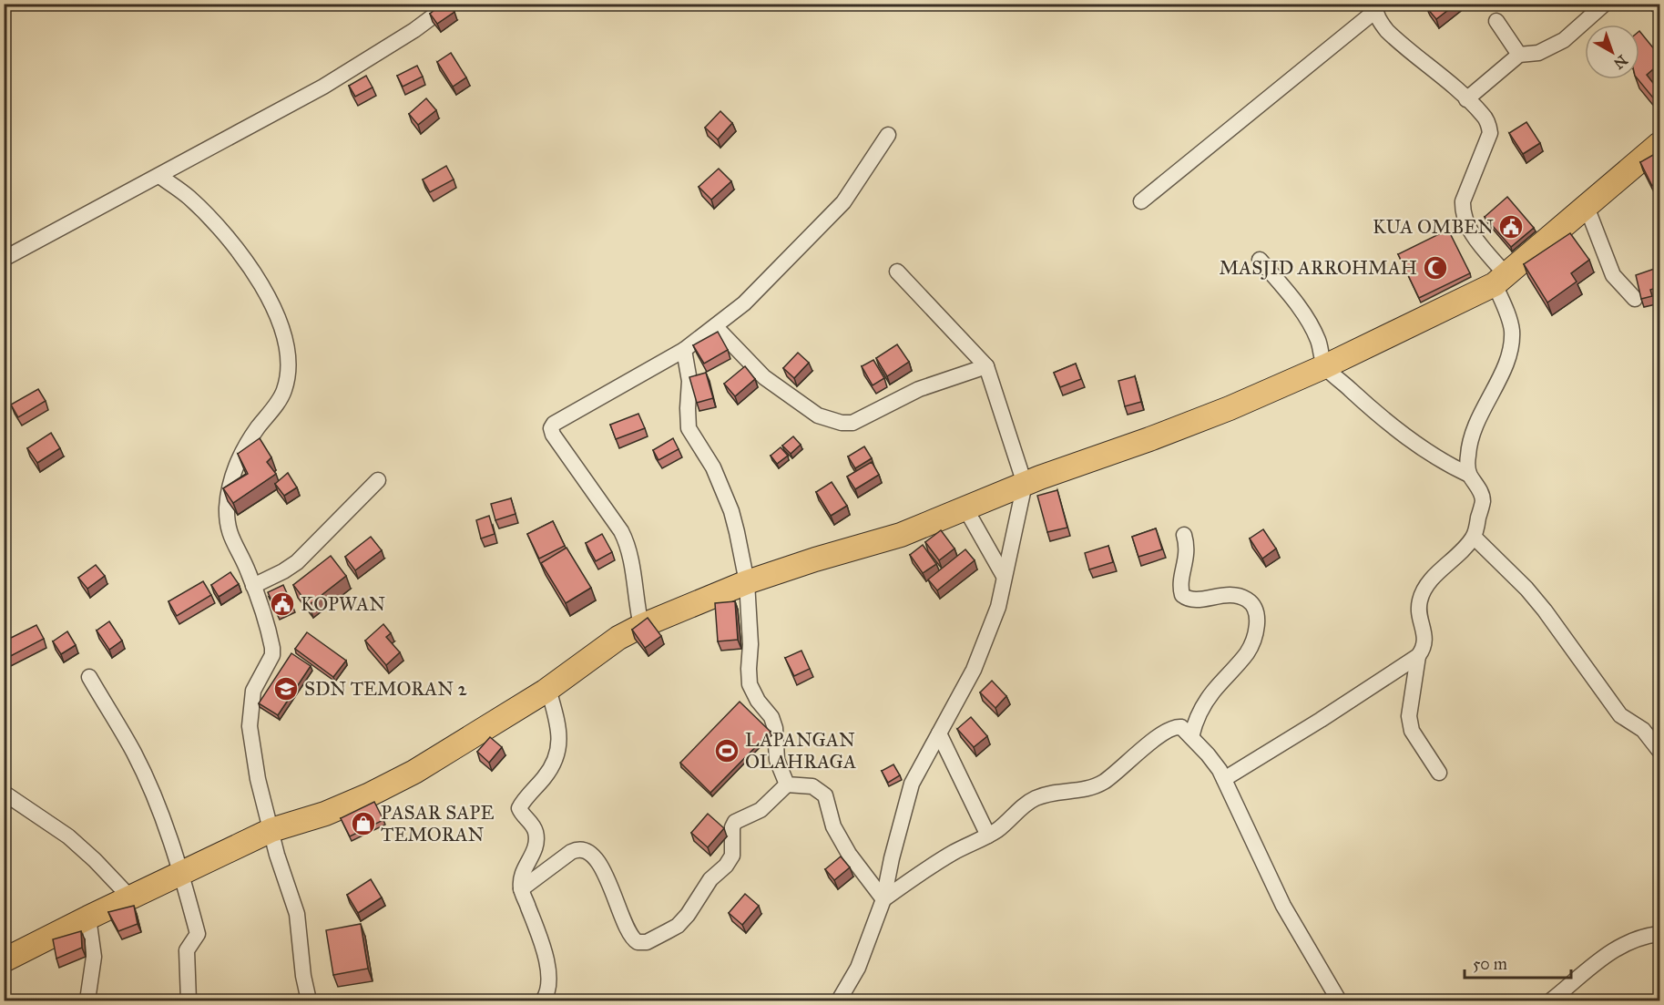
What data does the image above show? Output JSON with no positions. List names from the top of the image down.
{
  "places": {
    "public building": ["KUA OMBEN", "KOPWAN"],
    "mosque": ["MASJID ARROHMAH"],
    "school or university": ["SDN TEMORAN 2"],
    "sports": ["LAPANGAN OLAHRAGA"],
    "shop": ["PASAR SAPE TEMORAN"]
  },
  "scale_bar": "50 m",
  "north": "bottom right"
}
